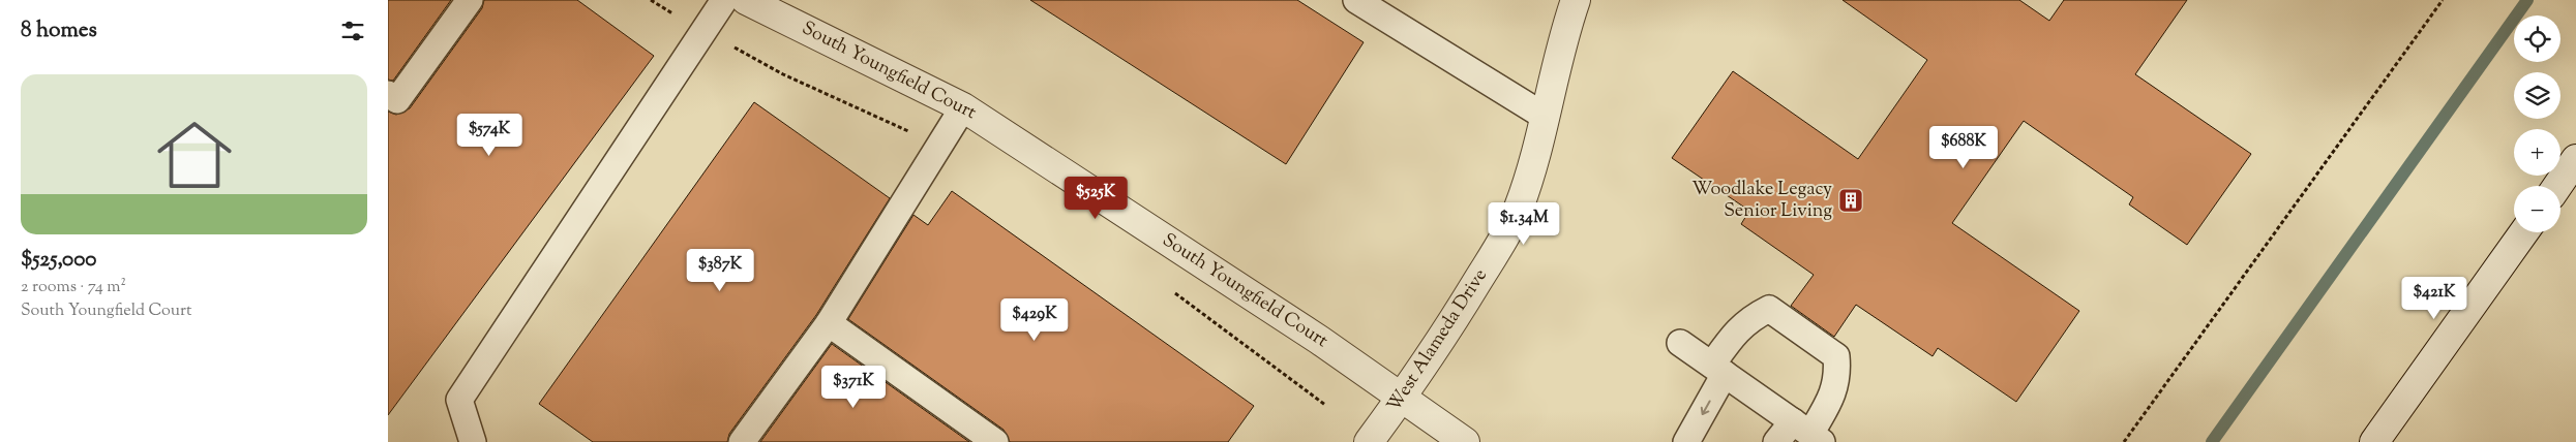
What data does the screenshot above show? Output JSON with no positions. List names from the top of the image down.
{
  "streets": {
    "street": ["South Youngfield Court", "West Alameda Drive"]
  },
  "crossings": [
    ["South Youngfield Court", "West Alameda Drive"]
  ],
  "places": {
    "building": ["Woodlake Legacy Senior Living"]
  },
  "page": {
    "heading": "8 homes",
    "map_buttons": ["+", "−"],
    "list": [
      {
        "name": "$525,000",
        "note": "2 rooms · 74 m² · South Youngfield Court"
      }
    ],
    "price": [
      "$574K",
      "$688K",
      "$525K",
      "$1.34M",
      "$387K",
      "$421K",
      "$429K",
      "$371K"
    ]
  }
}
